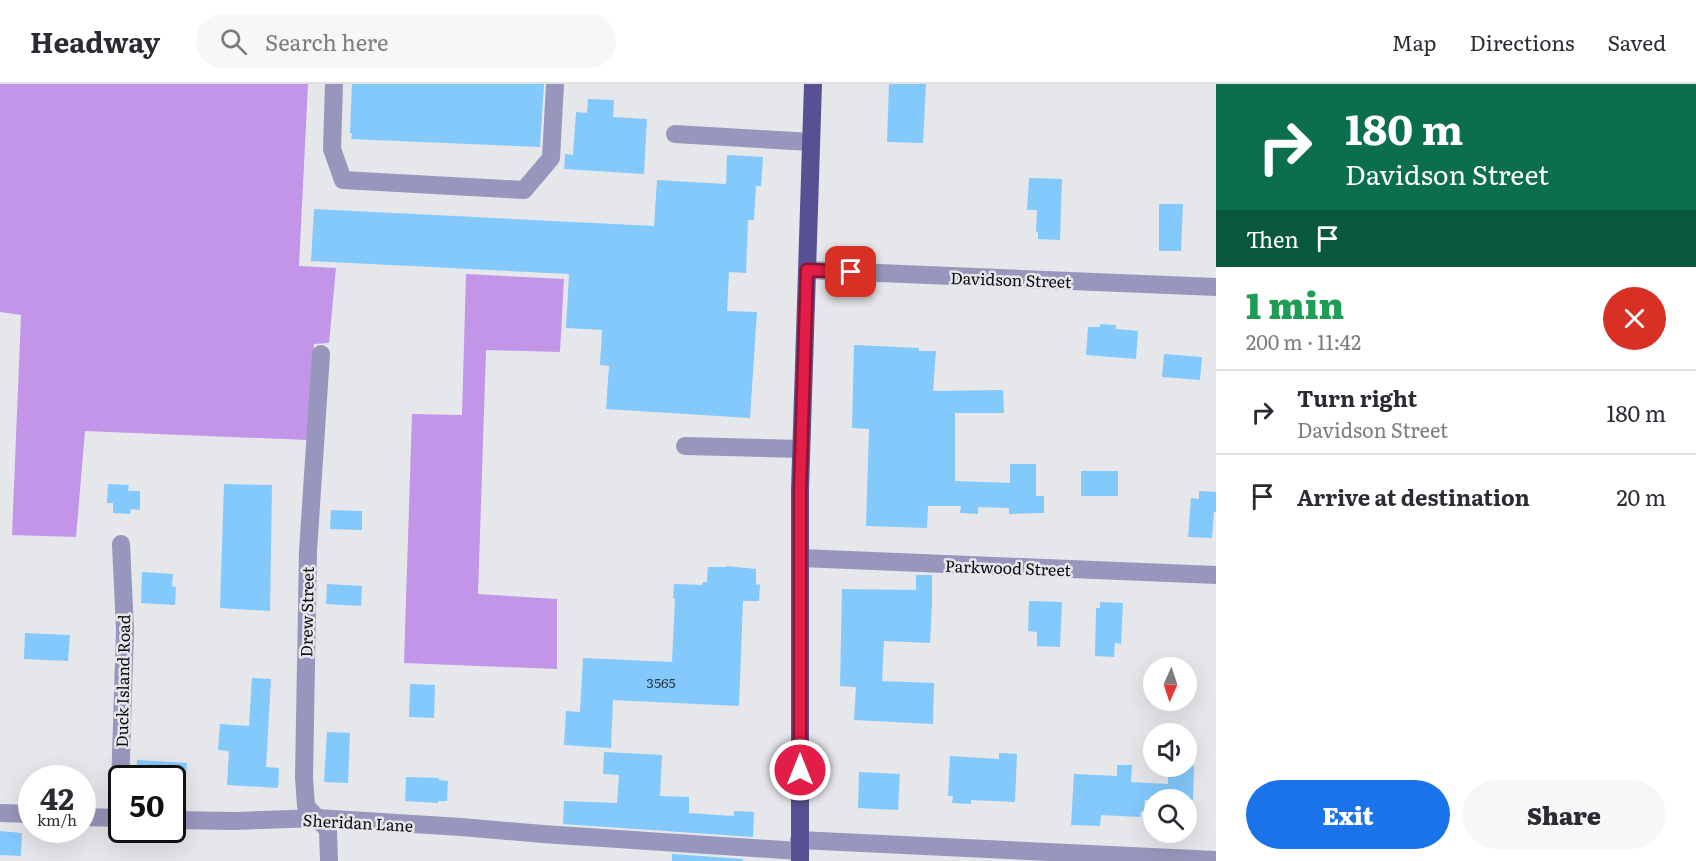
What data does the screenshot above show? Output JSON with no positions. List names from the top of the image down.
{
  "streets": {
    "street": [
      "Davidson Street",
      "Parkwood Street",
      "Drew Street",
      "Duck Island Road",
      "Sheridan Lane"
    ]
  },
  "crossings": [
    ["Drew Street", "Sheridan Lane"]
  ],
  "house_numbers": ["3565"],
  "north": "bottom",
  "page": {
    "header": "Headway",
    "search": "Search here",
    "nav": ["Map", "Directions", "Saved"],
    "turn": ["180 m", "Davidson Street"],
    "then": "Then",
    "heading": ["1 min", "200 m · 11:42"],
    "list": [
      {
        "name": "Turn right",
        "note": "Davidson Street",
        "value": "180 m"
      },
      {
        "name": "Arrive at destination",
        "value": "20 m"
      }
    ],
    "speed": "42 km/h",
    "limit": "50",
    "buttons": ["Exit", "Share"]
  }
}
